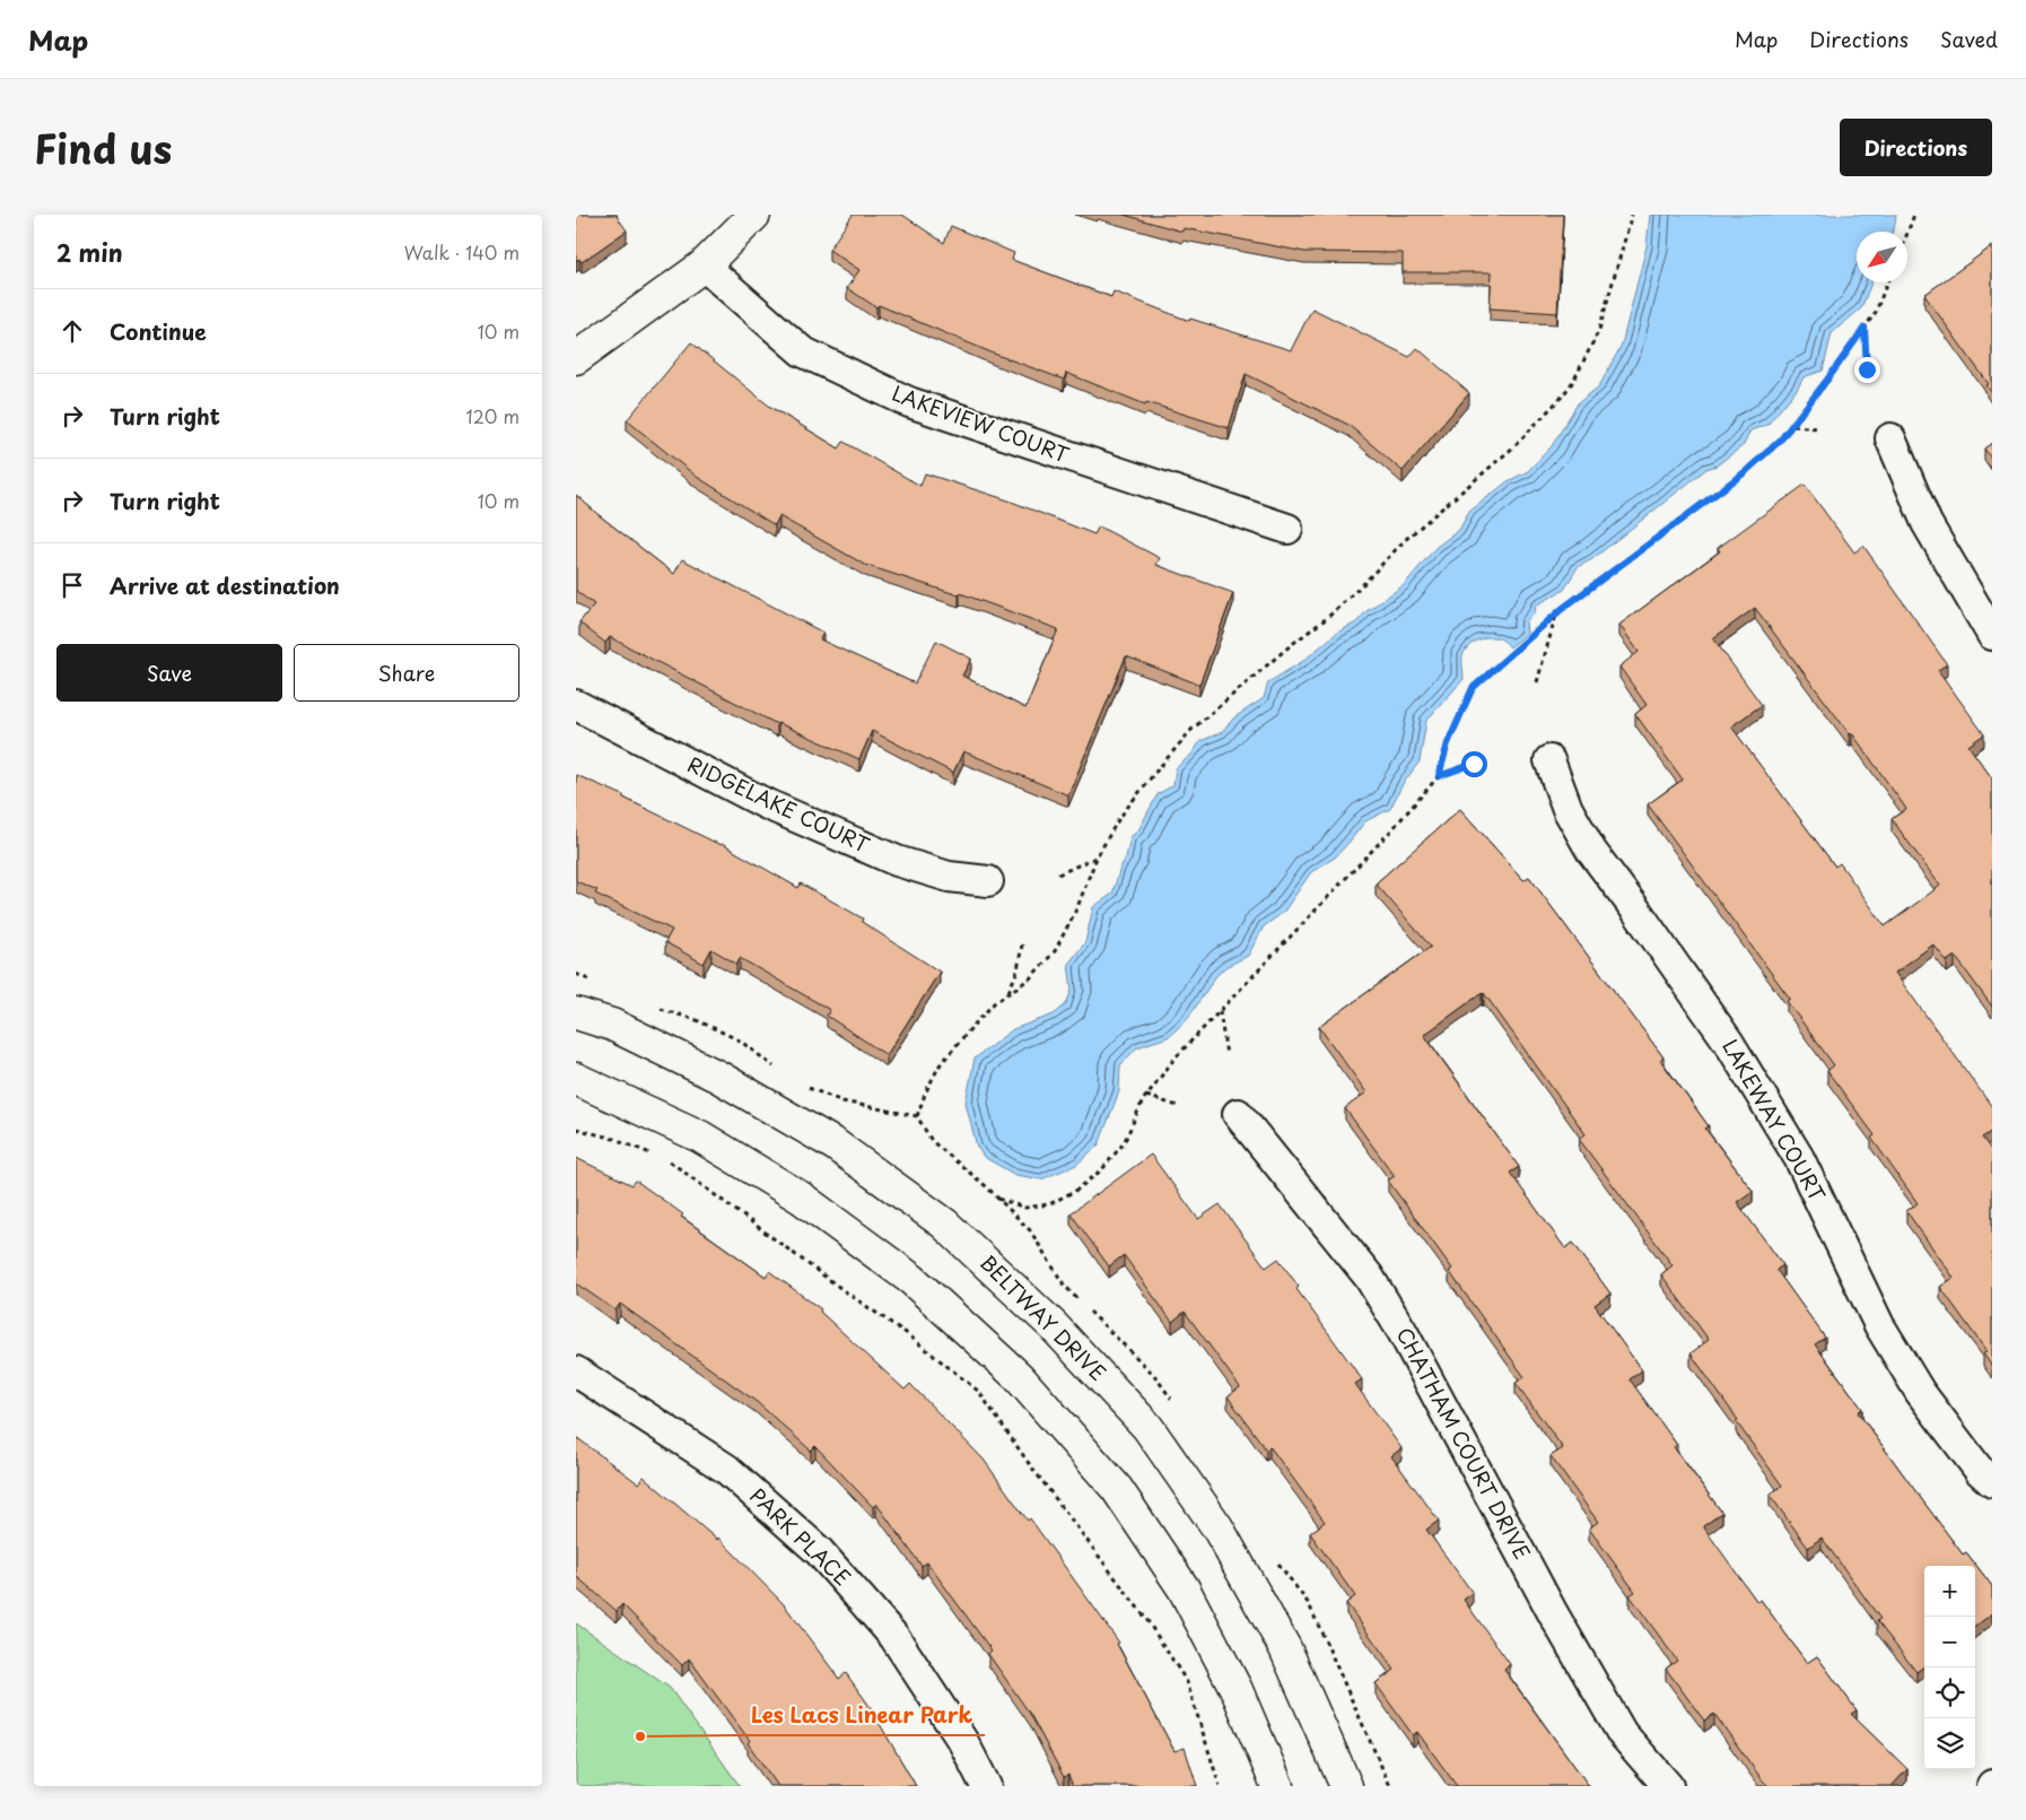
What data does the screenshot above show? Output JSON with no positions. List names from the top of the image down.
{
  "streets": {
    "street": [
      "LAKEVIEW COURT",
      "RIDGELAKE COURT",
      "LAKEWAY COURT",
      "BELTWAY DRIVE",
      "CHATHAM COURT DRIVE",
      "PARK PLACE"
    ]
  },
  "places": ["Les Lacs Linear Park"],
  "north": "bottom left",
  "page": {
    "header": "Map",
    "nav": ["Map", "Directions", "Saved"],
    "title": "Find us",
    "buttons": [
      "Directions",
      ["Save", "Share"]
    ],
    "heading": ["2 min", "Walk · 140 m"],
    "list": [
      ["Continue", "10 m"],
      ["Turn right", "120 m"],
      ["Turn right", "10 m"],
      "Arrive at destination"
    ],
    "map_buttons": ["+", "−"]
  }
}
